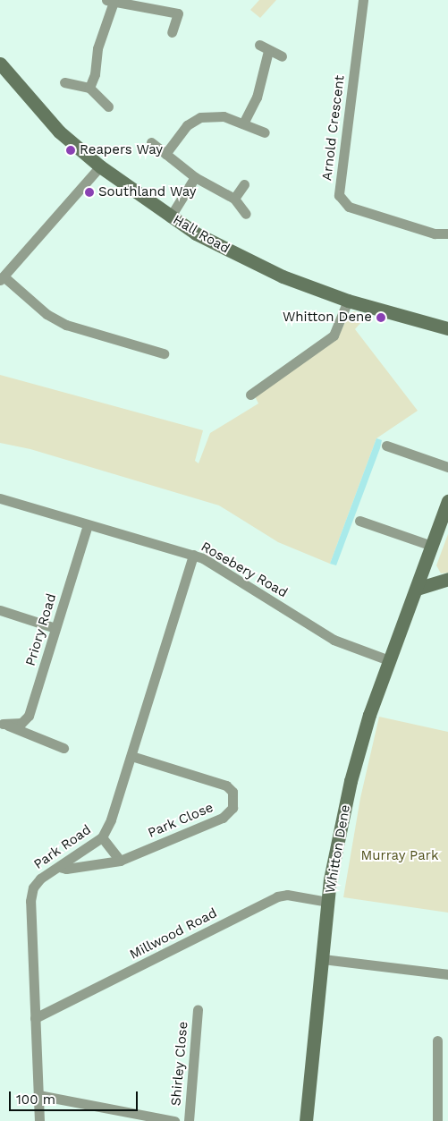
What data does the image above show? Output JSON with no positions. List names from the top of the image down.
{
  "streets": {
    "street": [
      "Arnold Crescent",
      "Hall Road",
      "Rosebery Road",
      "Priory Road",
      "Park Close",
      "Park Road",
      "Whitton Dene",
      "Millwood Road",
      "Shirley Close"
    ]
  },
  "crossings": [
    ["Rosebery Road", "Priory Road"],
    ["Rosebery Road", "Park Road"],
    ["Rosebery Road", "Whitton Dene"],
    ["Park Close", "Park Road"],
    ["Park Road", "Millwood Road"],
    ["Whitton Dene", "Millwood Road"]
  ],
  "parks": ["Murray Park"],
  "places": ["Reapers Way", "Southland Way", "Whitton Dene"],
  "scale_bar": "100 m"
}
